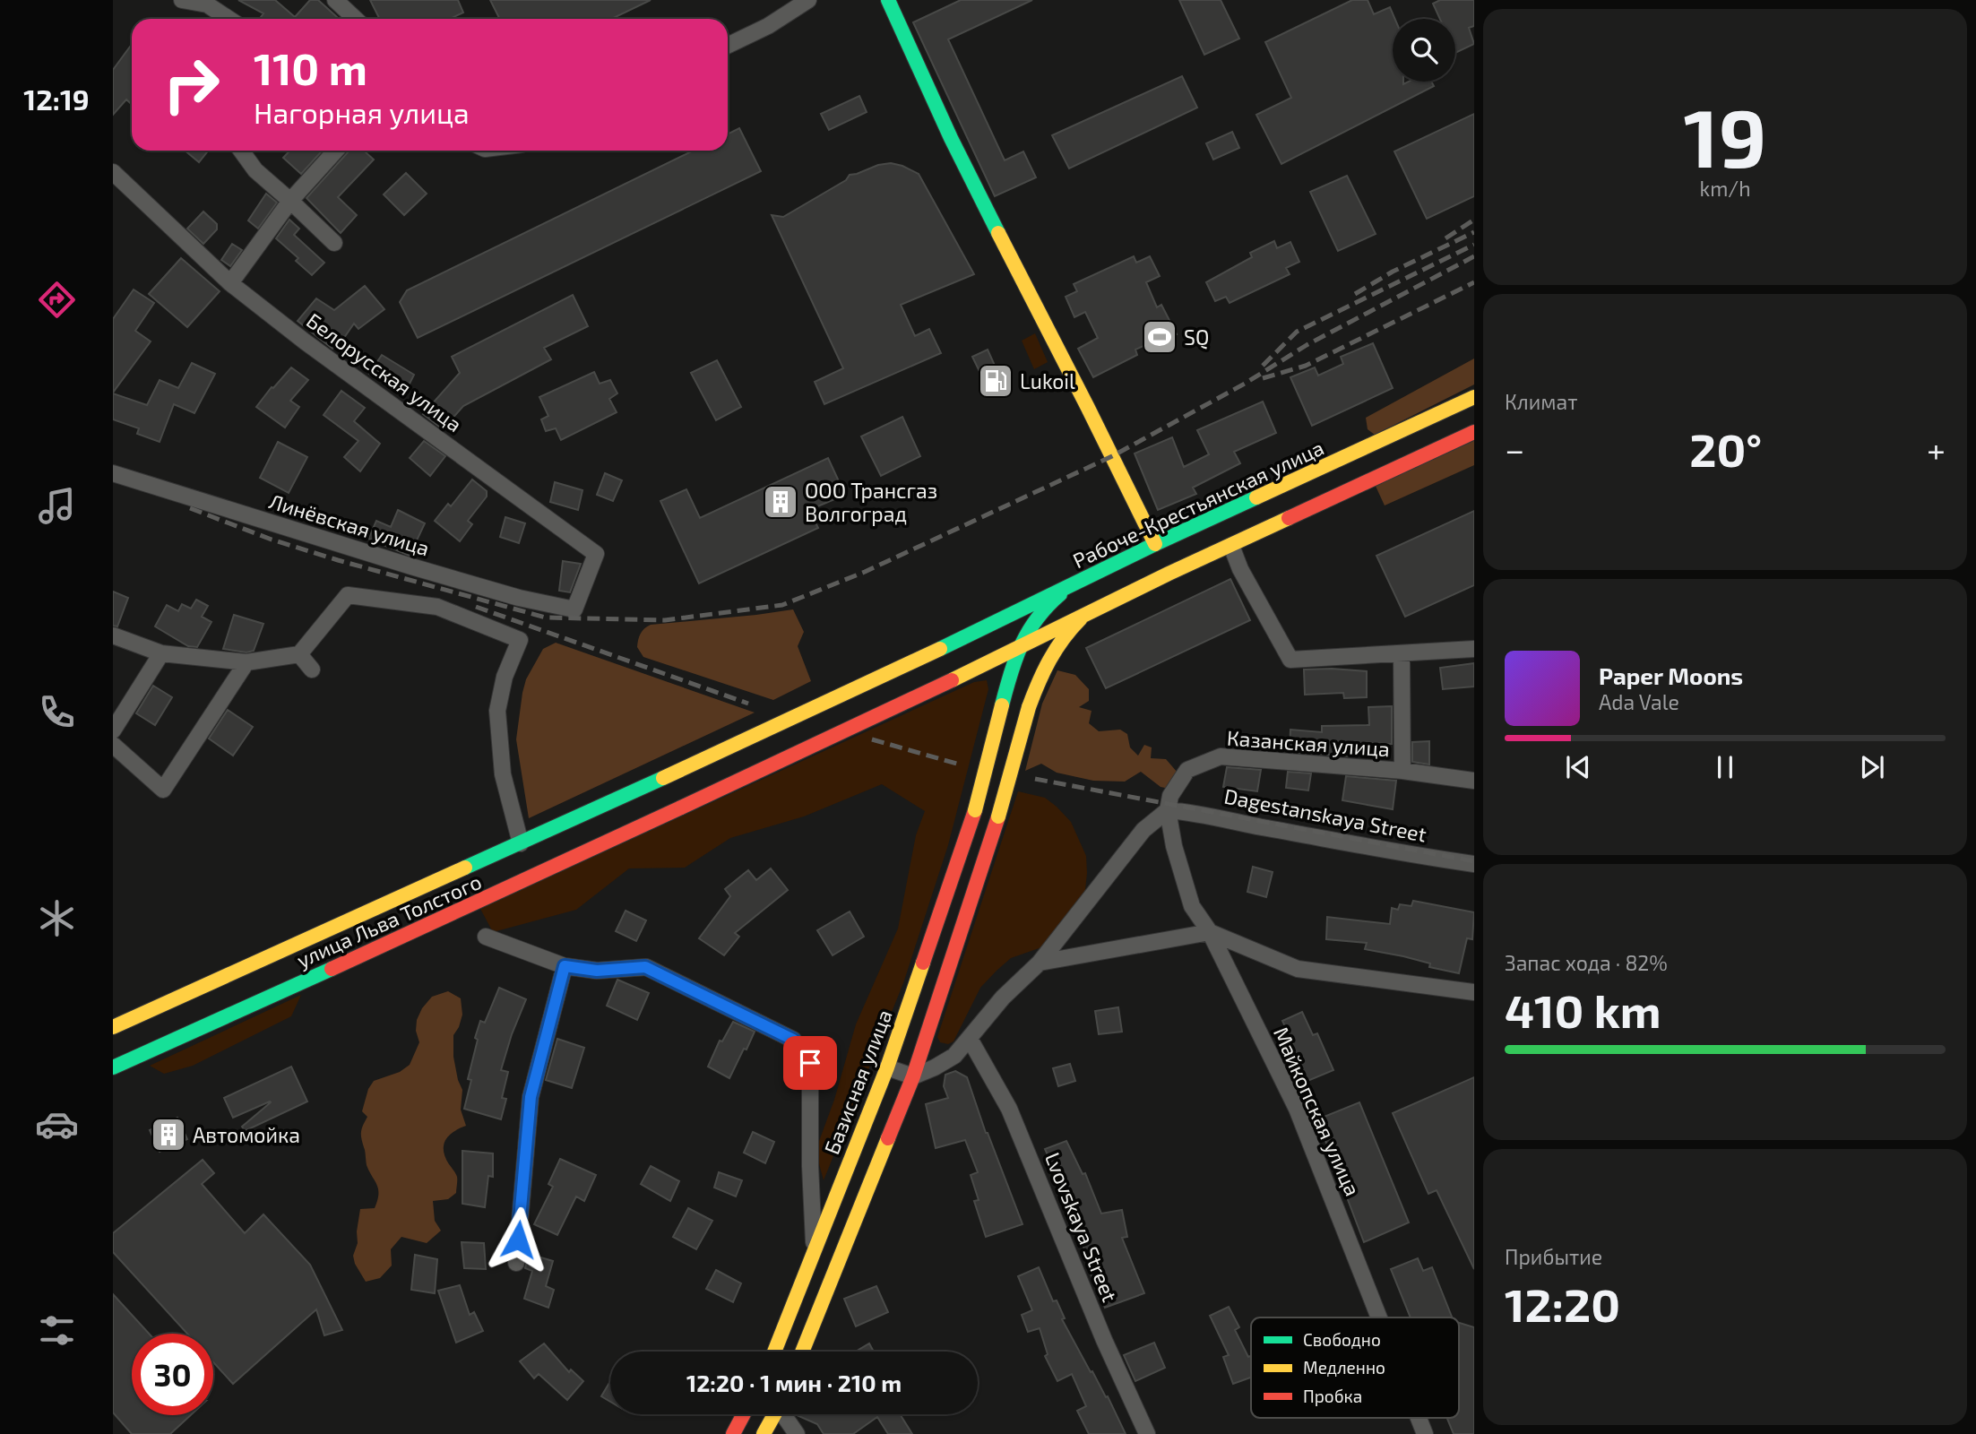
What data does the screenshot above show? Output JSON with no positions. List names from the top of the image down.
{
  "streets": {
    "main road": ["Рабоче-Крестьянская улица", "улица Льва Толстого", "Базисная улица"],
    "street": [
      "Белорусская улица",
      "Линёвская улица",
      "Казанская улица",
      "Dagestanskaya Street",
      "Майкопская улица",
      "Lvovskaya Street"
    ]
  },
  "crossings": [
    ["Белорусская улица", "Линёвская улица"],
    ["Рабоче-Крестьянская улица", "улица Льва Толстого"],
    ["Рабоче-Крестьянская улица", "Базисная улица"],
    ["Казанская улица", "Dagestanskaya Street"],
    ["Казанская улица", "Майкопская улица"],
    ["Dagestanskaya Street", "Майкопская улица"]
  ],
  "places": {
    "sports": ["SQ"],
    "fuel station": ["Lukoil"],
    "building": ["ООО Трансгаз Волгоград", "Автомойка"]
  },
  "legend": ["Свободно", "Медленно", "Пробка"],
  "page": {
    "tabs": "12:19",
    "tile": [
      ["19", "km/h"],
      "Климат",
      ["Запас хода · 82%", "410 km"],
      ["Прибытие", "12:20"]
    ],
    "turn": ["110 m", "Нагорная улица"],
    "heat": ["−", "20°", "+"],
    "song": ["Paper Moons", "Ada Vale"],
    "limit": "30",
    "trip": "12:20 · 1 мин · 210 m"
  }
}
